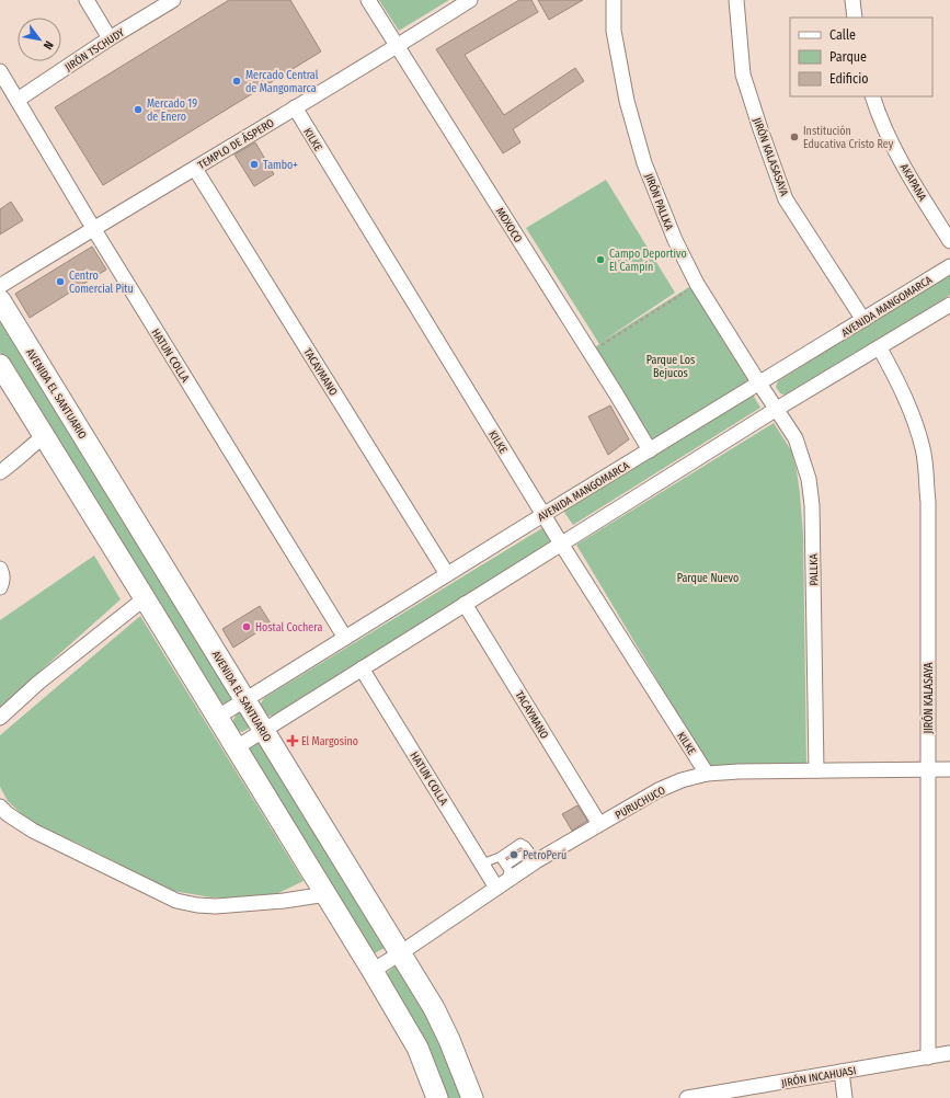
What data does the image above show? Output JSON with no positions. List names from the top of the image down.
{
  "streets": {
    "street": [
      "JIRÓN TSCHUDY",
      "KILKE",
      "TEMPLO DE ÁSPERO",
      "JIRÓN KALASASAYA",
      "AKAPANA",
      "JIRÓN PALLKA",
      "MOXOCO",
      "AVENIDA MANGOMARCA",
      "HATUN COLLA",
      "TACAYMANO",
      "AVENIDA EL SANTUARIO",
      "PALLKA",
      "JIRÓN KALASAYA",
      "PURUCHUCO",
      "JIRÓN INCAHUASI"
    ]
  },
  "crossings": [
    ["JIRÓN TSCHUDY", "HATUN COLLA"],
    ["KILKE", "TEMPLO DE ÁSPERO"],
    ["KILKE", "AVENIDA MANGOMARCA"],
    ["KILKE", "PURUCHUCO"],
    ["TEMPLO DE ÁSPERO", "MOXOCO"],
    ["TEMPLO DE ÁSPERO", "HATUN COLLA"],
    ["TEMPLO DE ÁSPERO", "TACAYMANO"],
    ["JIRÓN KALASASAYA", "AVENIDA MANGOMARCA"],
    ["JIRÓN PALLKA", "AVENIDA MANGOMARCA"],
    ["JIRÓN PALLKA", "PALLKA"],
    ["MOXOCO", "AVENIDA MANGOMARCA"],
    ["AVENIDA MANGOMARCA", "HATUN COLLA"],
    ["AVENIDA MANGOMARCA", "TACAYMANO"],
    ["AVENIDA MANGOMARCA", "AVENIDA EL SANTUARIO"],
    ["AVENIDA MANGOMARCA", "PALLKA"],
    ["HATUN COLLA", "PURUCHUCO"],
    ["TACAYMANO", "PURUCHUCO"],
    ["AVENIDA EL SANTUARIO", "PURUCHUCO"],
    ["PALLKA", "PURUCHUCO"],
    ["JIRÓN KALASAYA", "PURUCHUCO"],
    ["JIRÓN KALASAYA", "JIRÓN INCAHUASI"]
  ],
  "parks": ["Parque Los Bejucos", "Parque Nuevo"],
  "places": {
    "other": [
      "Mercado Central de Mangomarca",
      "Mercado 19 de Enero",
      "Institución Educativa Cristo Rey",
      "Tambo+",
      "Campo Deportivo El Campín",
      "Centro Comercial Pitu",
      "Hostal Cochera",
      "PetroPerú"
    ],
    "health": ["El Margosino"]
  },
  "legend": ["Calle", "Parque", "Edificio"],
  "north": "bottom right"
}
